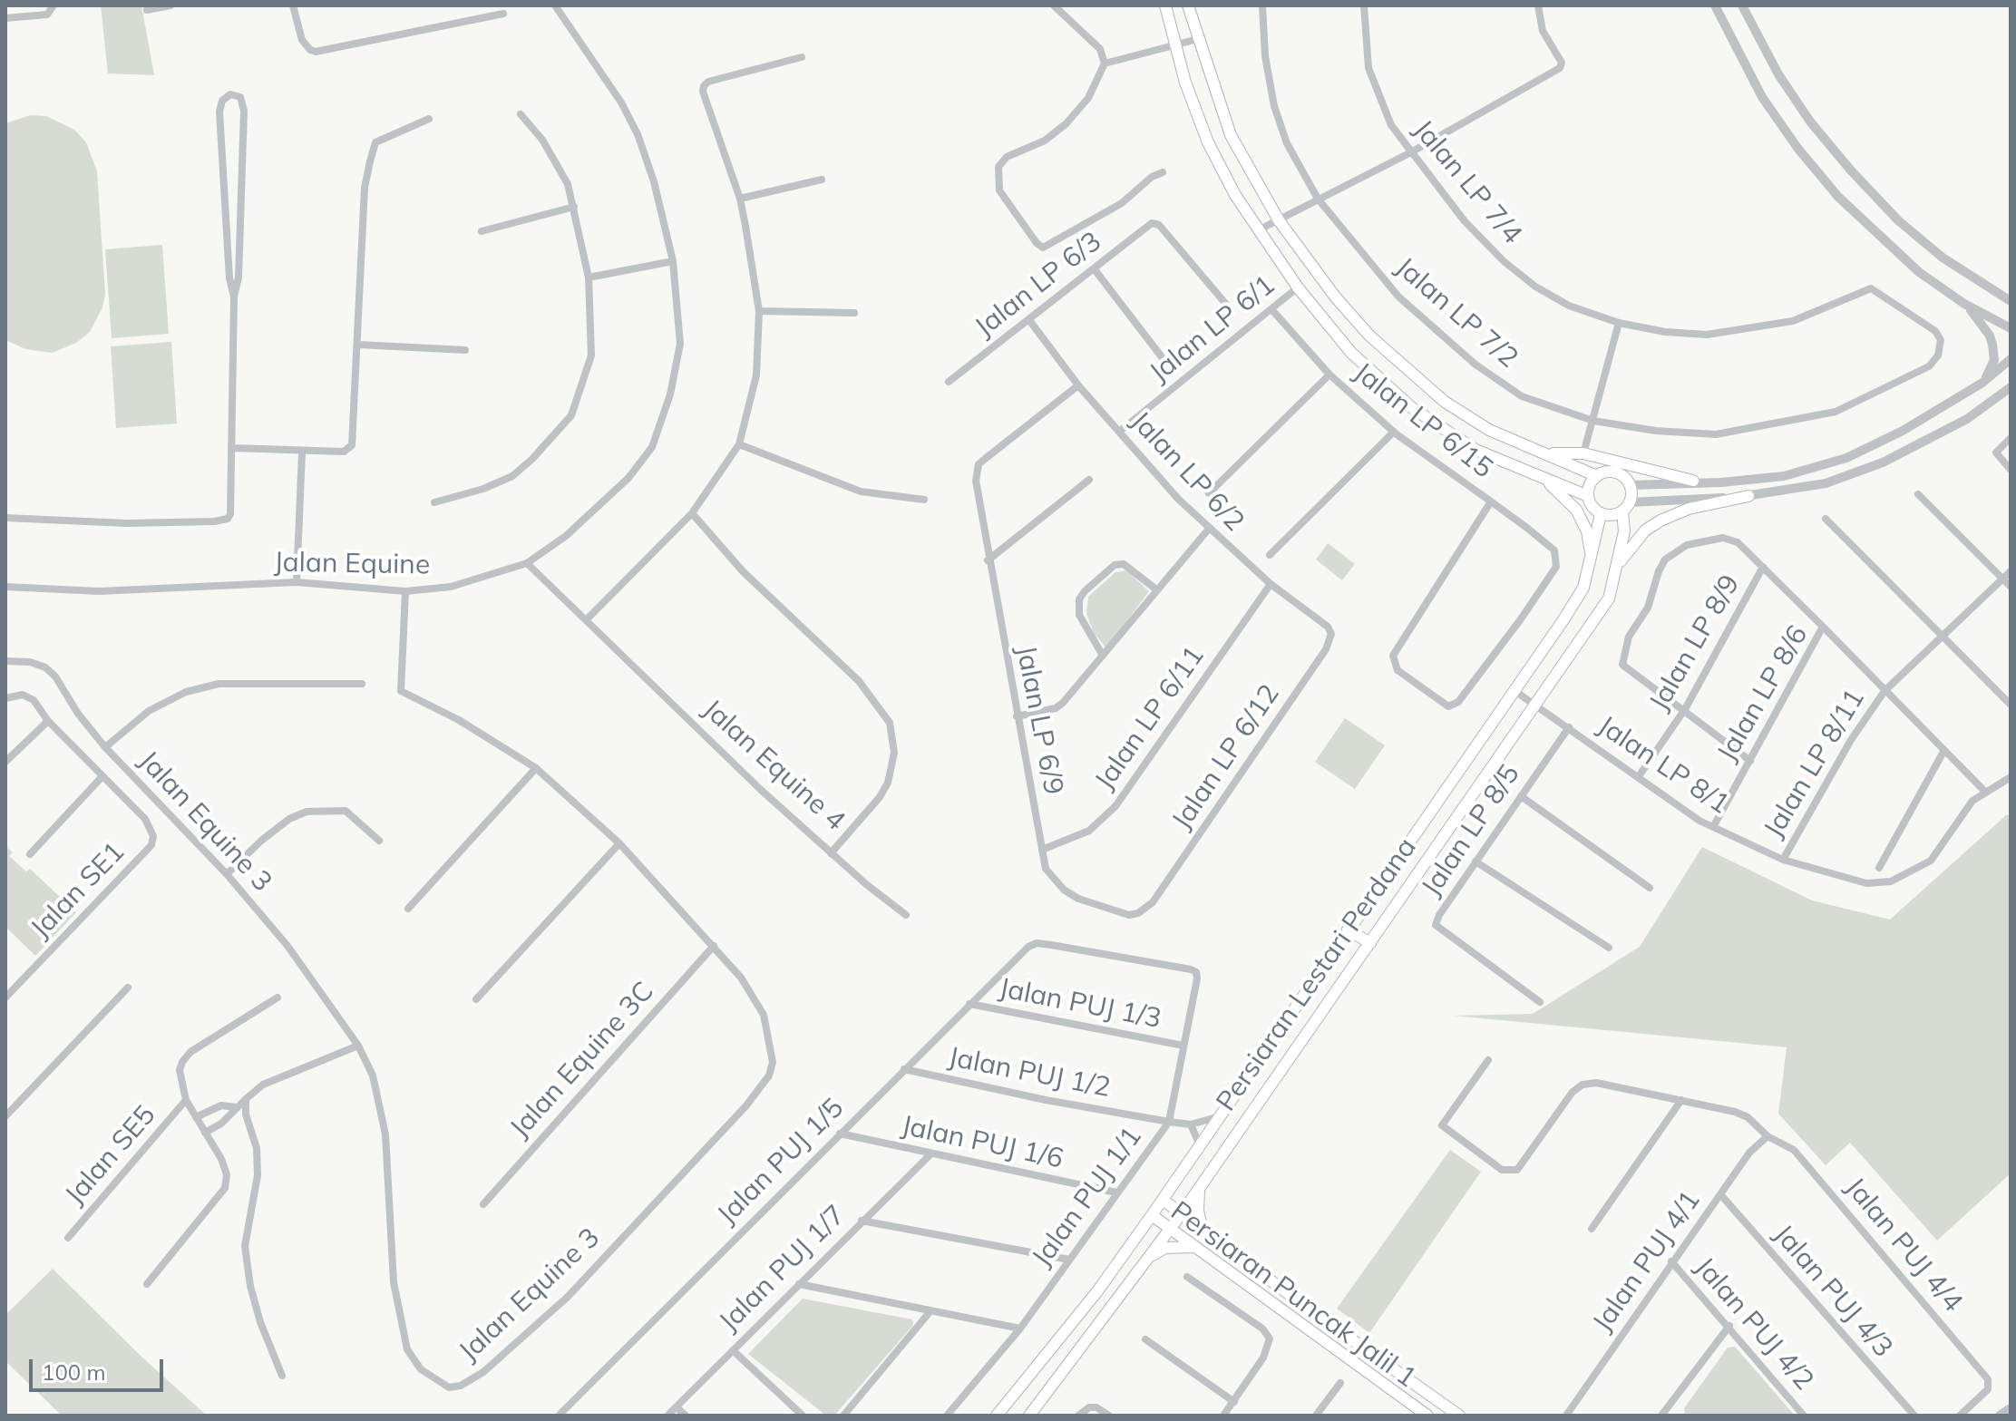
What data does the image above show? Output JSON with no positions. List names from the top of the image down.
{
  "streets": {
    "main road": ["Persiaran Lestari Perdana", "Persiaran Puncak Jalil 1"],
    "street": [
      "Jalan LP 7/4",
      "Jalan LP 6/3",
      "Jalan LP 7/2",
      "Jalan LP 6/1",
      "Jalan LP 6/15",
      "Jalan LP 6/2",
      "Jalan Equine",
      "Jalan LP 8/9",
      "Jalan LP 8/6",
      "Jalan LP 6/11",
      "Jalan LP 6/9",
      "Jalan LP 6/12",
      "Jalan LP 8/11",
      "Jalan Equine 4",
      "Jalan LP 8/1",
      "Jalan Equine 3",
      "Jalan LP 8/5",
      "Jalan SE1",
      "Jalan PUJ 1/3",
      "Jalan Equine 3C",
      "Jalan PUJ 1/2",
      "Jalan PUJ 1/6",
      "Jalan SE5",
      "Jalan PUJ 1/5",
      "Jalan PUJ 1/1",
      "Jalan PUJ 4/4",
      "Jalan PUJ 4/1",
      "Jalan PUJ 1/7",
      "Jalan PUJ 4/3",
      "Jalan PUJ 4/2"
    ]
  },
  "crossings": [
    ["Jalan LP 7/4", "Jalan LP 7/2"],
    ["Jalan LP 6/3", "Jalan LP 6/2"],
    ["Jalan LP 6/1", "Jalan LP 6/15"],
    ["Jalan LP 6/1", "Jalan LP 6/2"],
    ["Jalan LP 6/2", "Jalan LP 6/11"],
    ["Jalan LP 6/2", "Jalan LP 6/9"],
    ["Jalan LP 6/2", "Jalan LP 6/12"],
    ["Jalan Equine", "Jalan Equine 4"],
    ["Jalan Equine", "Jalan Equine 3"],
    ["Jalan LP 8/9", "Jalan LP 8/1"],
    ["Jalan LP 8/6", "Jalan LP 8/11"],
    ["Jalan LP 8/6", "Jalan LP 8/1"],
    ["Jalan LP 6/11", "Jalan LP 6/9"],
    ["Jalan LP 6/9", "Jalan LP 6/12"],
    ["Jalan LP 8/11", "Jalan LP 8/1"],
    ["Jalan LP 8/1", "Jalan LP 8/5"],
    ["Jalan LP 8/1", "Persiaran Lestari Perdana"],
    ["Jalan Equine 3", "Jalan Equine 3C"],
    ["Persiaran Lestari Perdana", "Jalan PUJ 1/2"],
    ["Persiaran Lestari Perdana", "Persiaran Puncak Jalil 1"],
    ["Jalan PUJ 1/3", "Jalan PUJ 1/5"],
    ["Jalan PUJ 1/3", "Jalan PUJ 1/1"],
    ["Jalan PUJ 1/2", "Jalan PUJ 1/5"],
    ["Jalan PUJ 1/2", "Jalan PUJ 1/1"],
    ["Jalan PUJ 1/6", "Jalan PUJ 1/5"],
    ["Jalan PUJ 1/6", "Jalan PUJ 1/1"],
    ["Jalan PUJ 1/6", "Jalan PUJ 1/7"],
    ["Jalan PUJ 1/5", "Jalan PUJ 1/1"],
    ["Jalan PUJ 4/4", "Jalan PUJ 4/1"],
    ["Jalan PUJ 4/1", "Jalan PUJ 4/3"],
    ["Jalan PUJ 4/1", "Jalan PUJ 4/2"]
  ],
  "scale_bar": "100 m"
}
